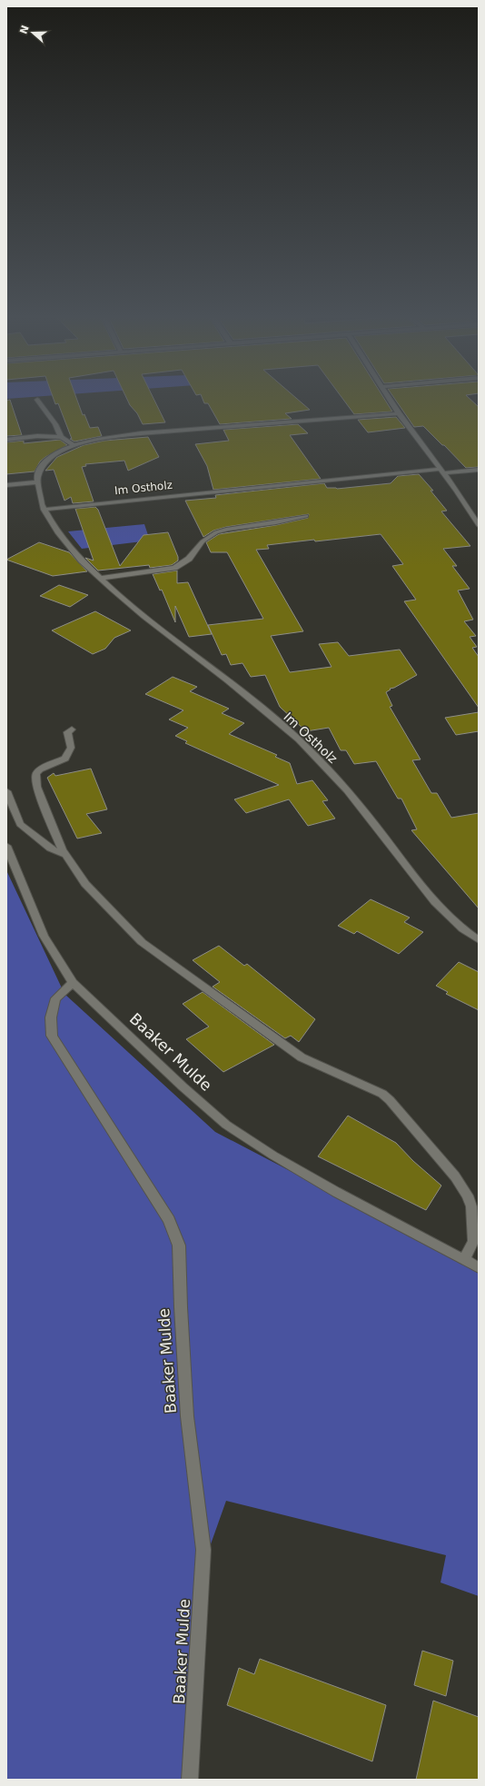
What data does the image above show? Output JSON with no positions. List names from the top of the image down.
{
  "streets": {
    "street": ["Im Ostholz", "Baaker Mulde"]
  },
  "north": "left"
}
